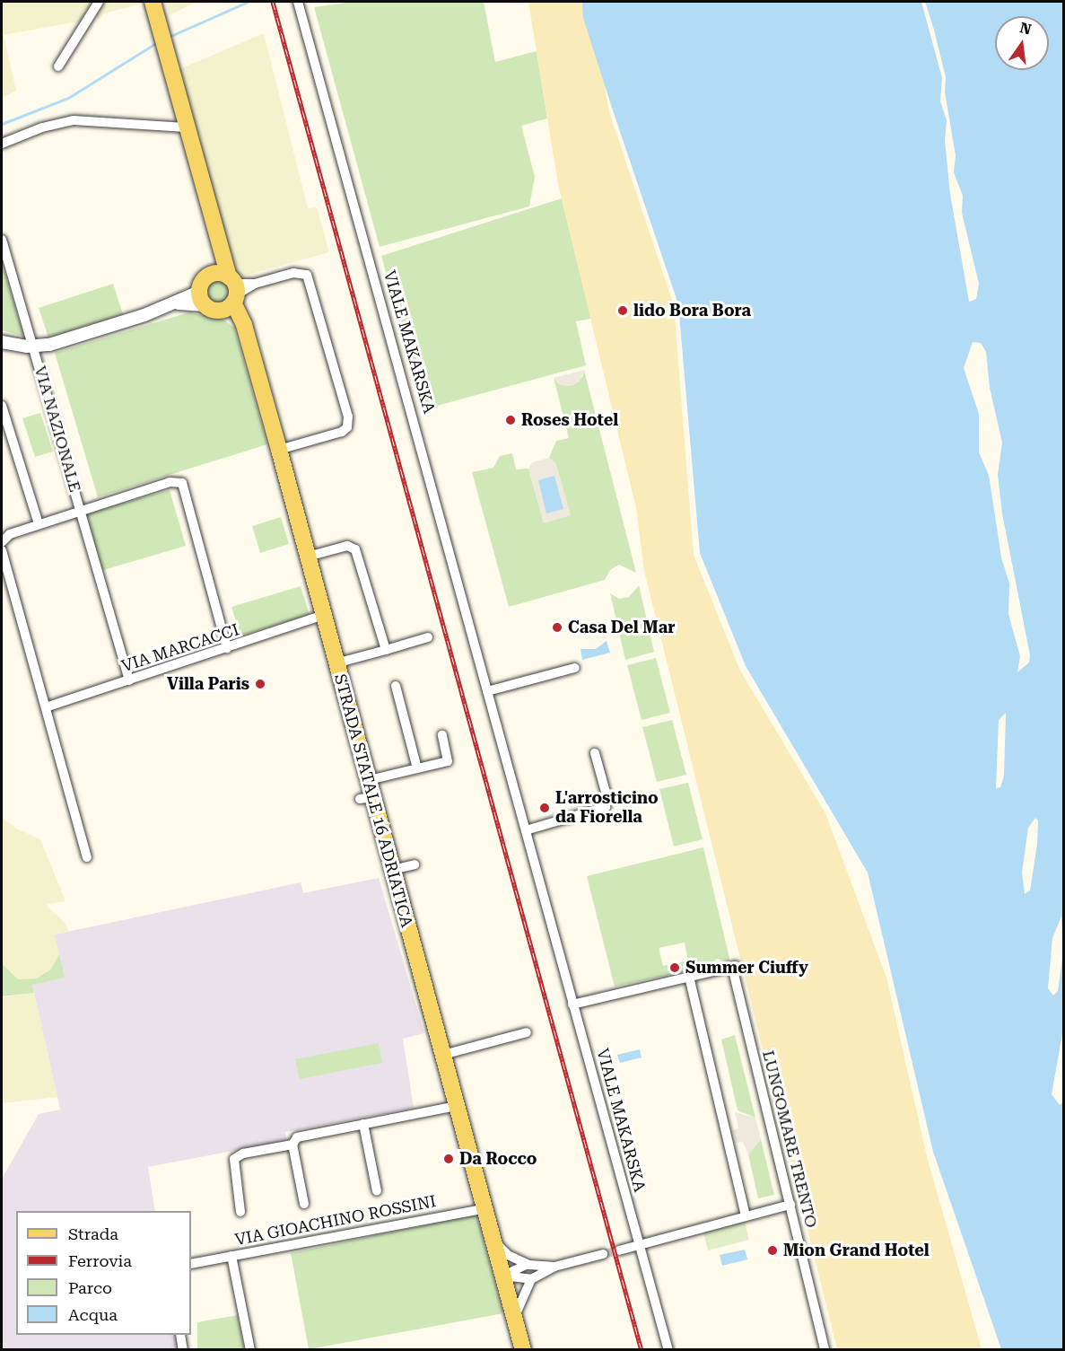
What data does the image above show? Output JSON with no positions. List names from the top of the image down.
{
  "streets": {
    "main road": ["STRADA STATALE 16 ADRIATICA"],
    "street": [
      "VIALE MAKARSKA",
      "VIA NAZIONALE",
      "VIA MARCACCI",
      "LUNGOMARE TRENTO",
      "VIA GIOACHINO ROSSINI"
    ]
  },
  "crossings": [
    ["VIA NAZIONALE", "VIA MARCACCI"],
    ["VIA MARCACCI", "STRADA STATALE 16 ADRIATICA"],
    ["STRADA STATALE 16 ADRIATICA", "VIA GIOACHINO ROSSINI"]
  ],
  "places": [
    "lido Bora Bora",
    "Roses Hotel",
    "Casa Del Mar",
    "Villa Paris",
    "L'arrosticino da Fiorella",
    "Summer Ciuffy",
    "Da Rocco",
    "Mion Grand Hotel"
  ],
  "legend": [
    "Strada",
    "Ferrovia",
    "Parco",
    "Acqua"
  ],
  "north": "top"
}
